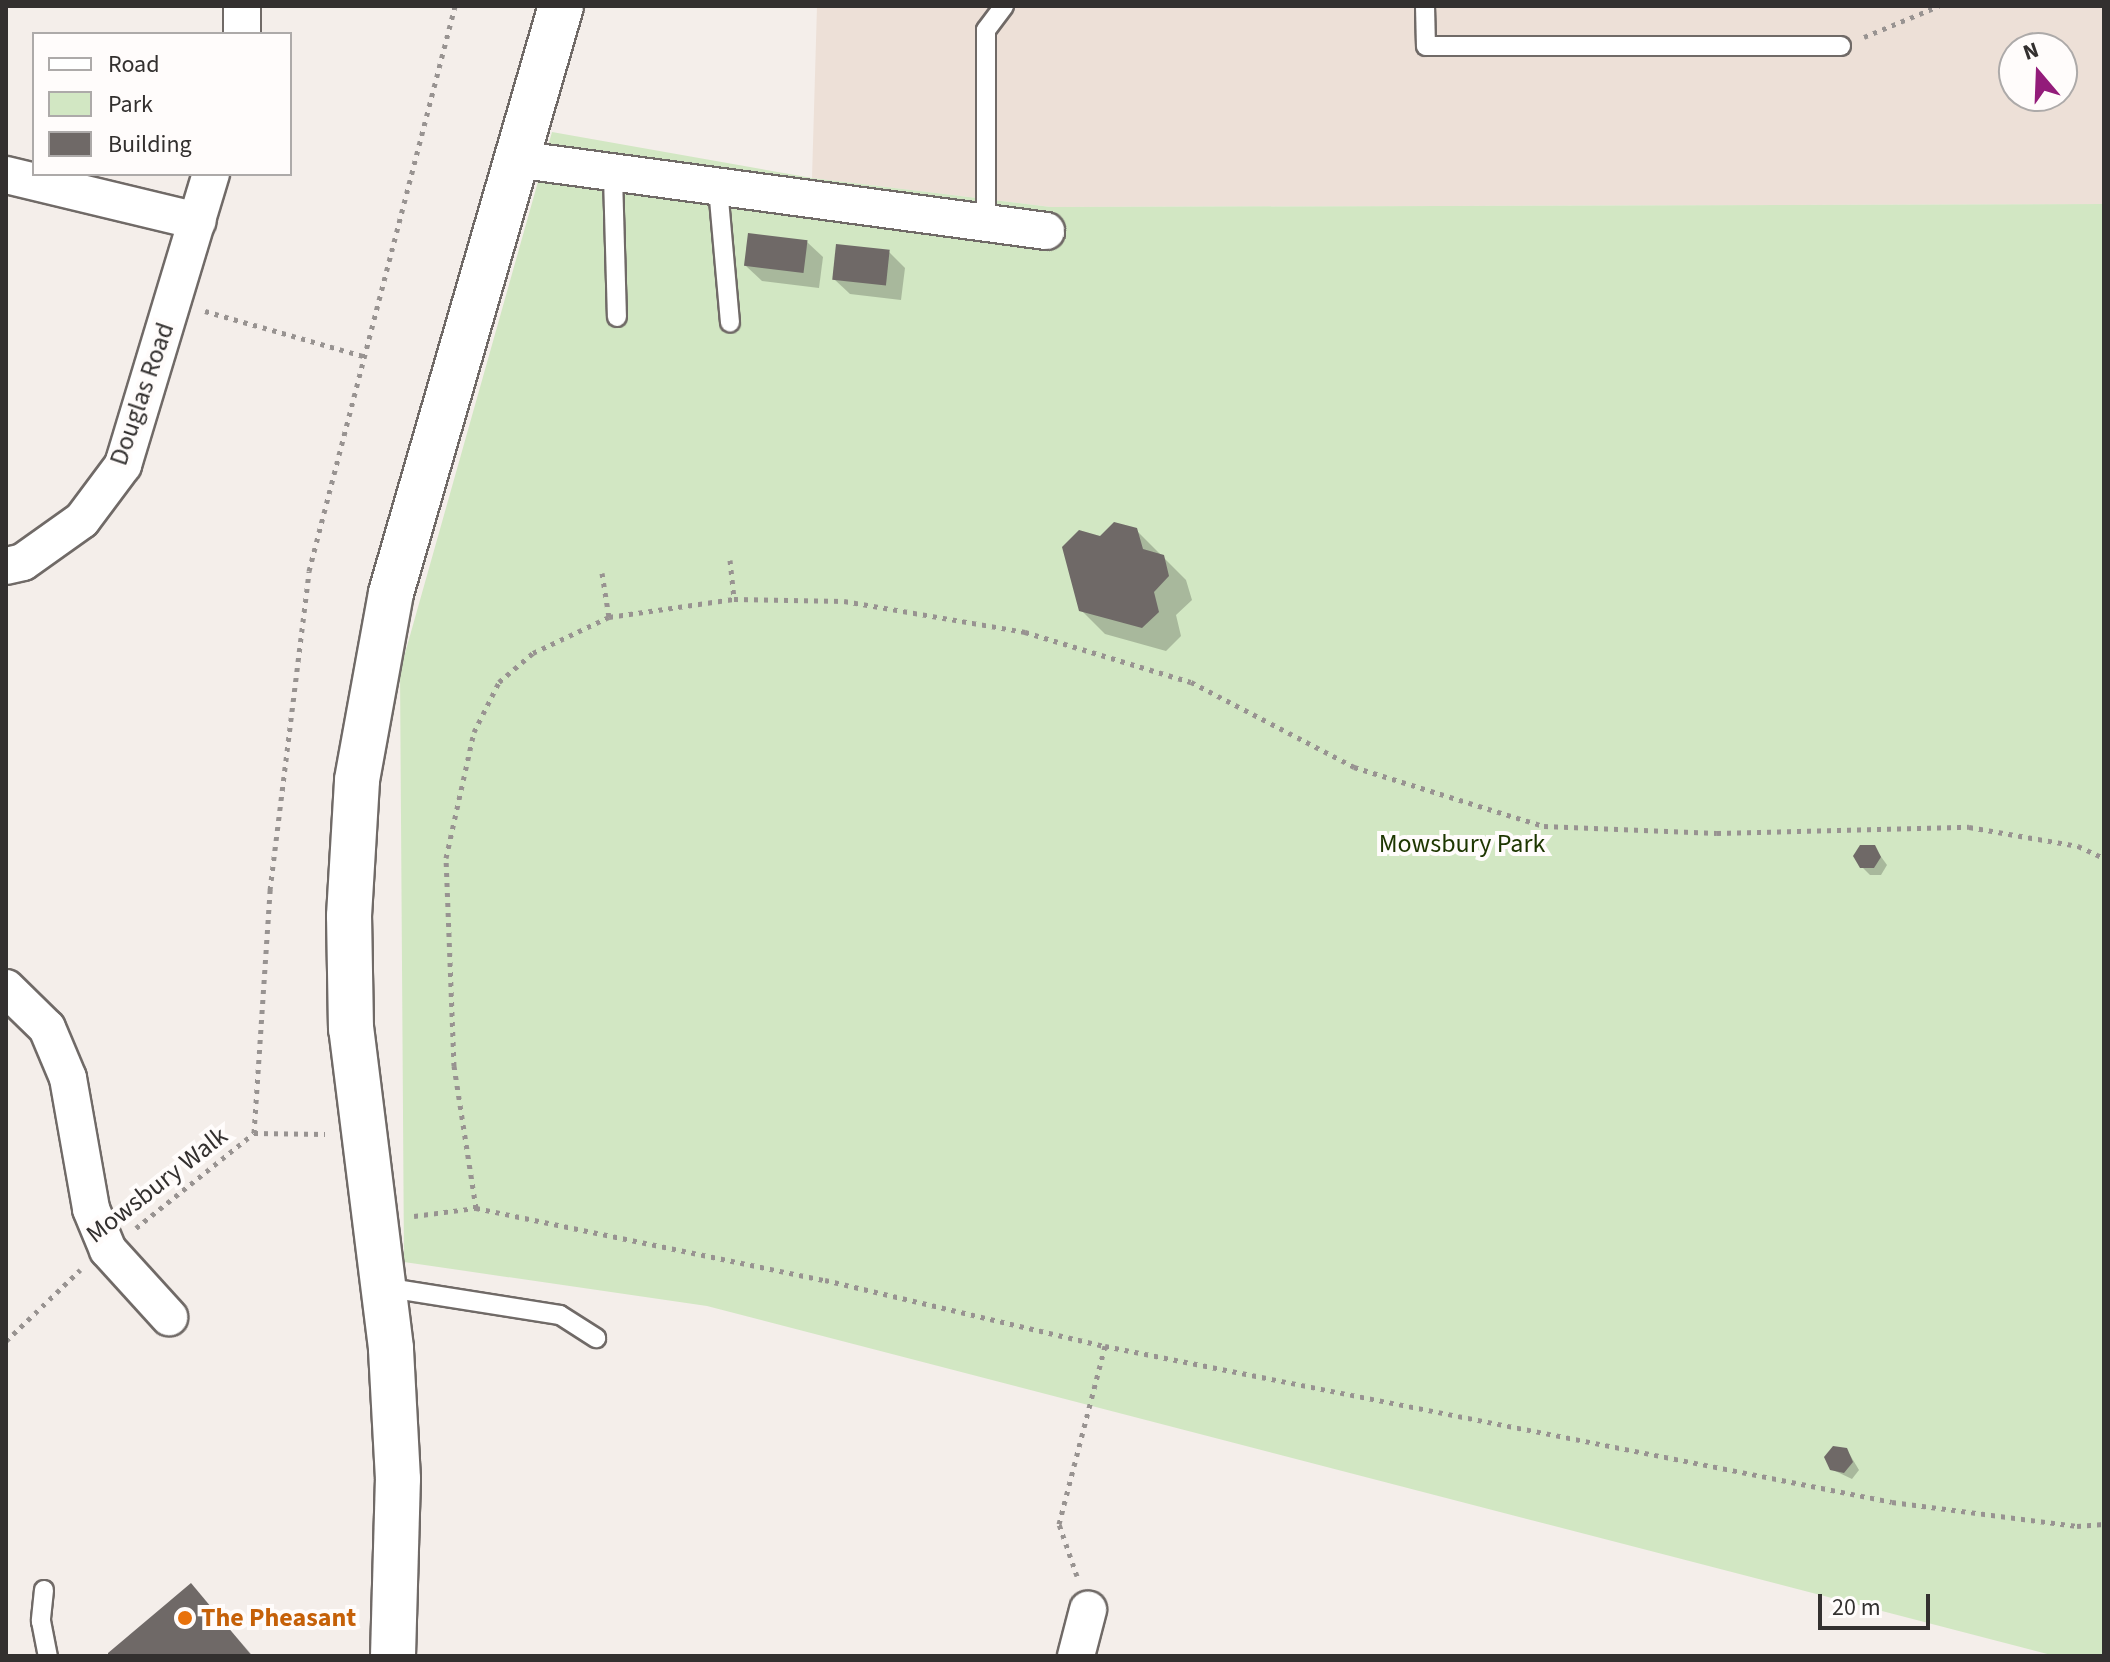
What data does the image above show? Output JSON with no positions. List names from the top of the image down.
{
  "streets": {
    "street": ["Douglas Road"],
    "path": ["Mowsbury Walk"]
  },
  "parks": ["Mowsbury Park"],
  "places": ["The Pheasant"],
  "legend": ["Road", "Park", "Building"],
  "scale_bar": "20 m",
  "north": "top"
}
